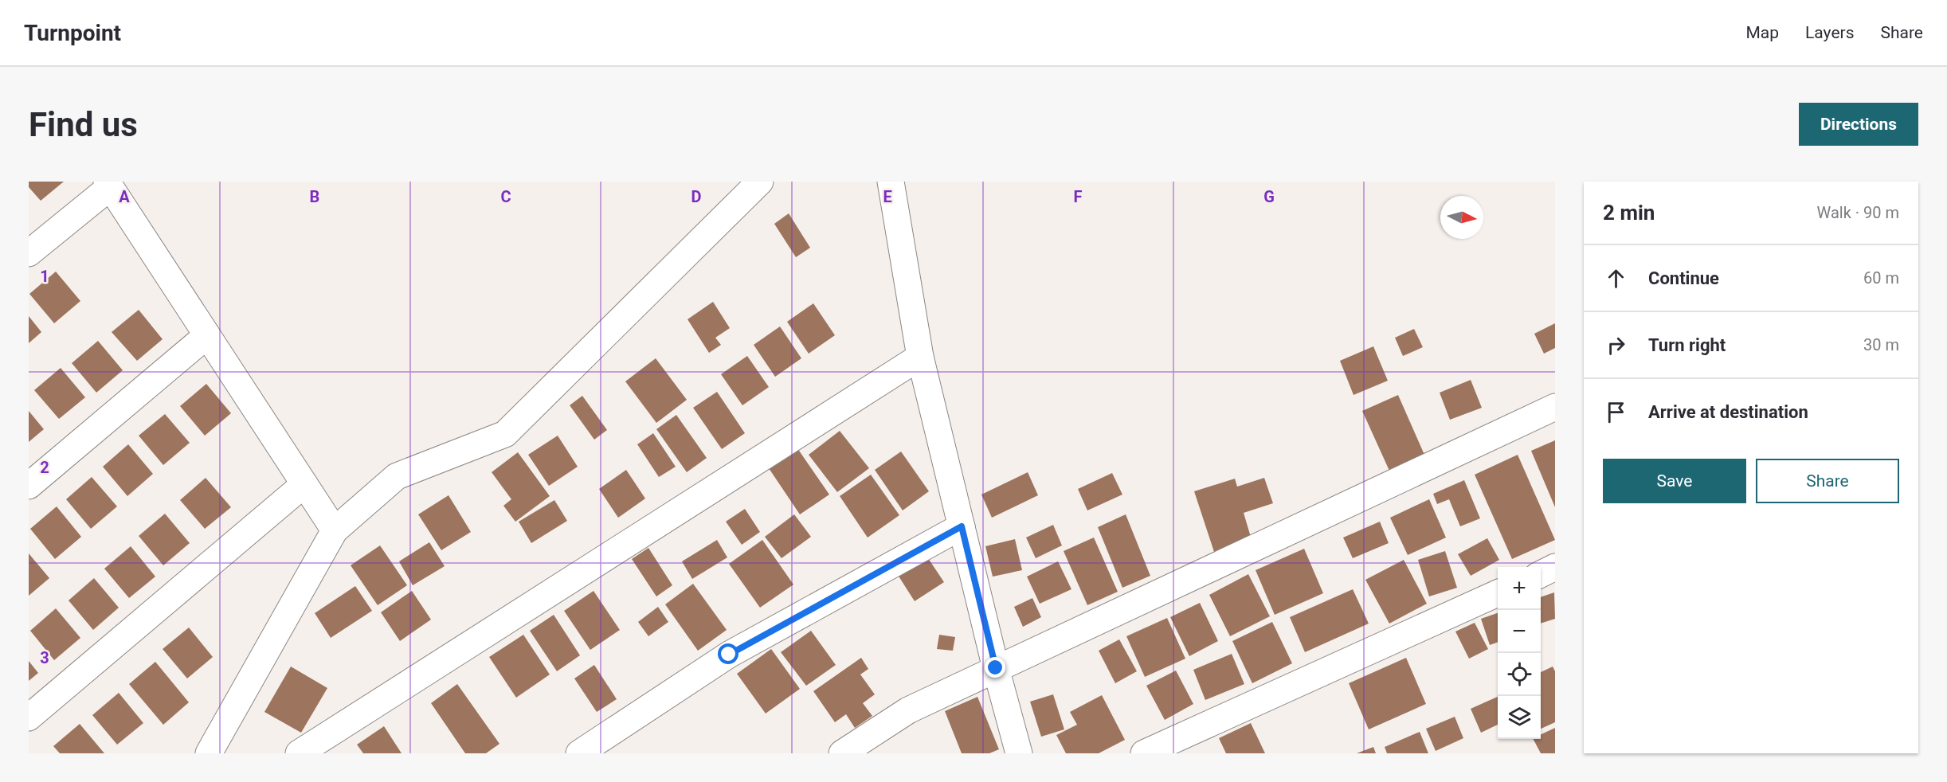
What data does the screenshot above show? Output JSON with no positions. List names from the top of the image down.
{
  "north": "right",
  "page": {
    "header": "Turnpoint",
    "nav": ["Map", "Layers", "Share"],
    "buttons": [
      "Directions",
      ["Save", "Share"]
    ],
    "title": "Find us",
    "heading": ["2 min", "Walk · 90 m"],
    "list": [
      ["Continue", "60 m"],
      ["Turn right", "30 m"],
      "Arrive at destination"
    ],
    "map_buttons": ["+", "−"]
  },
  "grid": {
    "columns": [
      "A",
      "B",
      "C",
      "D",
      "E",
      "F",
      "G"
    ],
    "rows": ["1", "2", "3"]
  }
}
